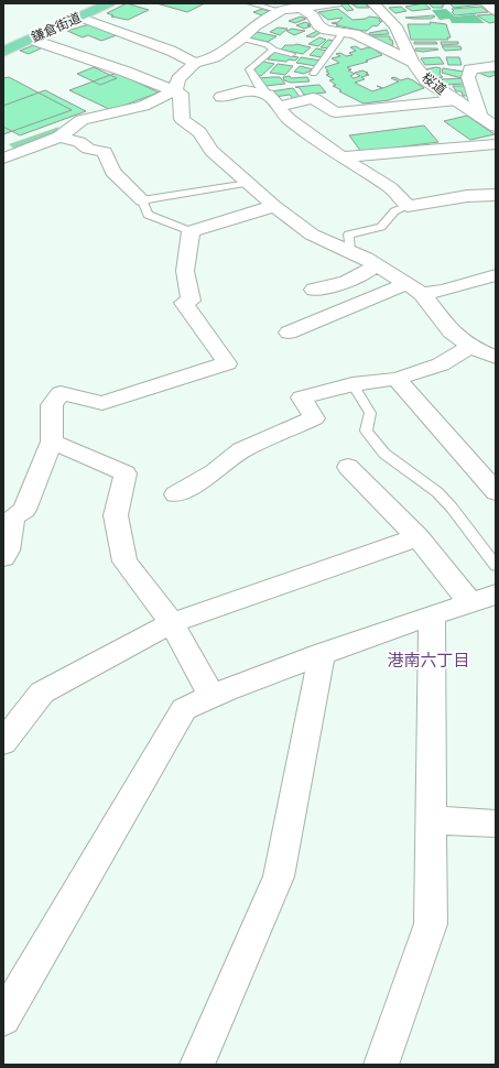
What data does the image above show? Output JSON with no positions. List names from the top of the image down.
{
  "streets": {
    "main road": ["鎌倉街道"],
    "street": ["桜道"]
  },
  "districts": ["港南六丁目"]
}
